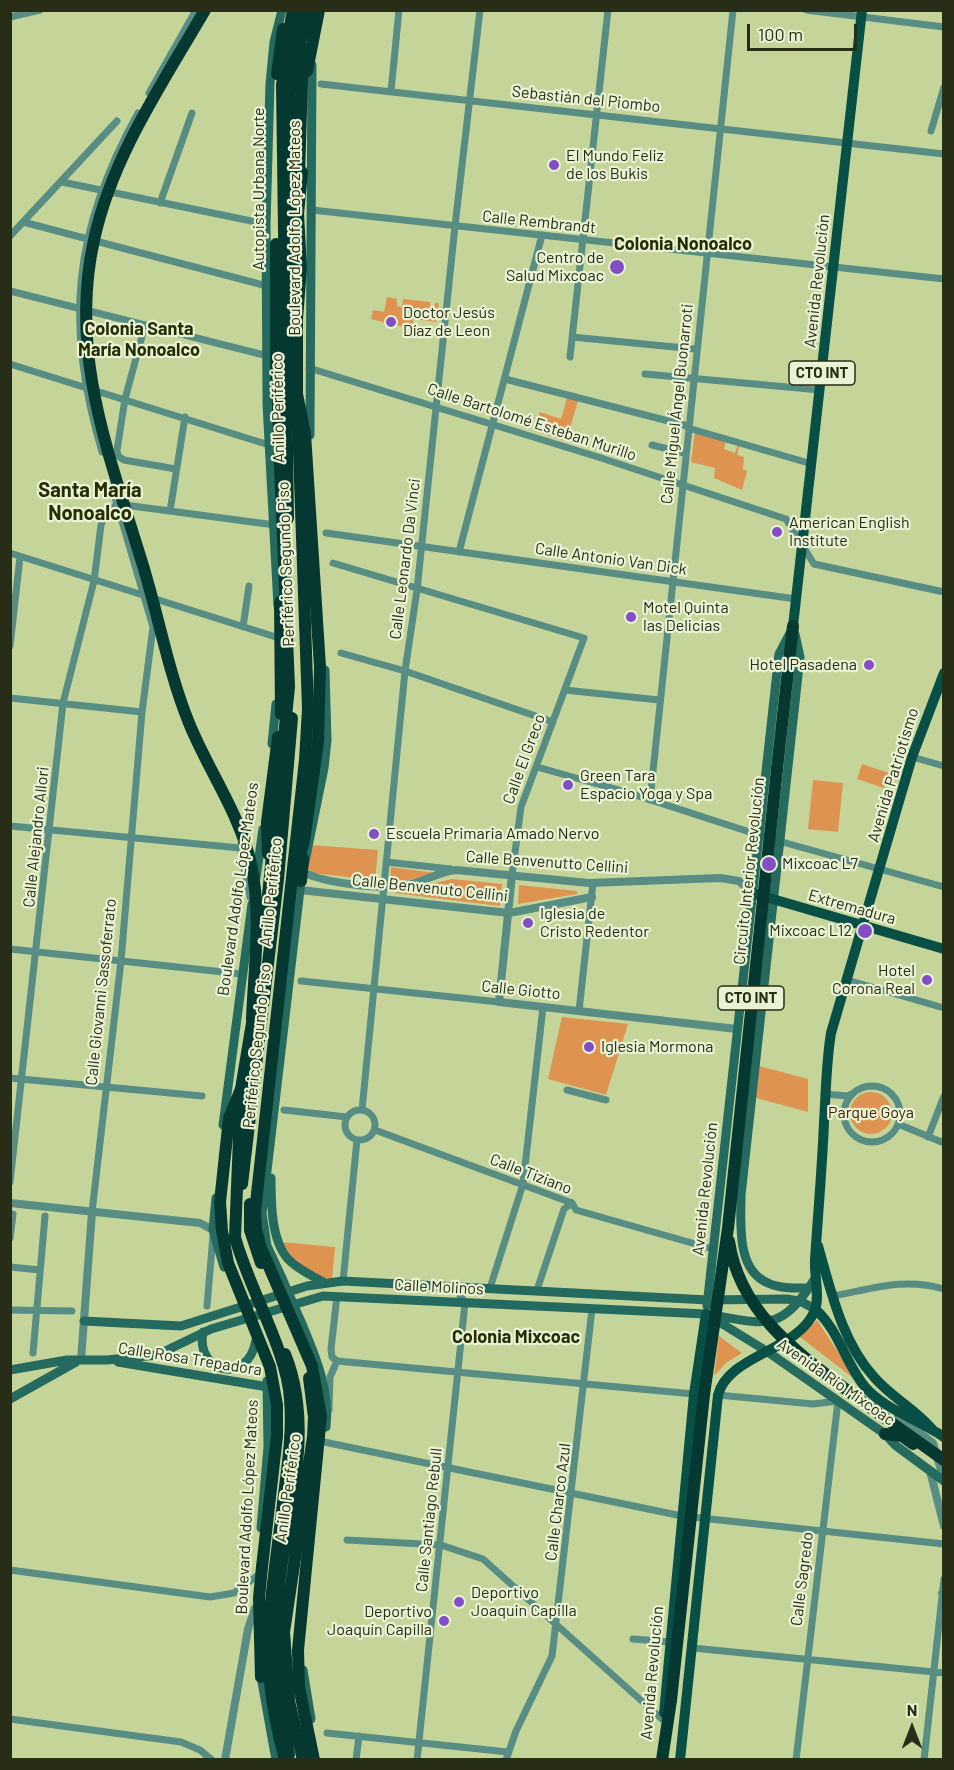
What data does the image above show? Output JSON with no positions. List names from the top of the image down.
{
  "streets": {
    "highway": [
      "Autopista Urbana Norte",
      "CTO INT",
      "Anillo Periférico",
      "Periférico Segundo Piso",
      "Circuito Interior Revolución"
    ],
    "main road": [
      "Boulevard Adolfo López Mateos",
      "Avenida Revolución",
      "Avenida Patriotismo",
      "Extremadura",
      "Calle Molinos",
      "Calle Rosa Trepadora",
      "Avenida Río Mixcoac"
    ],
    "street": [
      "Sebastián del Piombo",
      "Calle Rembrandt",
      "Calle Miguel Ángel Buonarroti",
      "Calle Bartolomé Esteban Murillo",
      "Calle Leonardo Da Vinci",
      "Calle Antonio Van Dick",
      "Calle El Greco",
      "Calle Alejandro Allori",
      "Calle Benvenutto Cellini",
      "Calle Benvenuto Cellini",
      "Calle Giotto",
      "Calle Giovanni Sassoferrato",
      "Calle Tiziano",
      "Calle Charco Azul",
      "Calle Santiago Rebull",
      "Calle Sagredo"
    ]
  },
  "crossings": [
    ["Sebastián del Piombo", "Avenida Revolución"],
    ["Sebastián del Piombo", "Calle Miguel Ángel Buonarroti"],
    ["Sebastián del Piombo", "Calle Leonardo Da Vinci"],
    ["Autopista Urbana Norte", "Periférico Segundo Piso"],
    ["Calle Rembrandt", "Boulevard Adolfo López Mateos"],
    ["Calle Rembrandt", "Avenida Revolución"],
    ["Calle Rembrandt", "Calle Miguel Ángel Buonarroti"],
    ["Calle Rembrandt", "Calle Leonardo Da Vinci"],
    ["Boulevard Adolfo López Mateos", "Anillo Periférico"],
    ["Boulevard Adolfo López Mateos", "Calle Bartolomé Esteban Murillo"],
    ["Boulevard Adolfo López Mateos", "Calle Benvenutto Cellini"],
    ["Boulevard Adolfo López Mateos", "Calle Benvenuto Cellini"],
    ["Boulevard Adolfo López Mateos", "Calle Rosa Trepadora"],
    ["Avenida Revolución", "Calle Bartolomé Esteban Murillo"],
    ["Avenida Revolución", "Calle Antonio Van Dick"],
    ["Avenida Revolución", "Avenida Patriotismo"],
    ["Avenida Revolución", "Calle Benvenutto Cellini"],
    ["Avenida Revolución", "Circuito Interior Revolución"],
    ["Avenida Revolución", "Extremadura"],
    ["Avenida Revolución", "Calle Giotto"],
    ["Avenida Revolución", "Calle Tiziano"],
    ["Avenida Revolución", "Calle Molinos"],
    ["Avenida Revolución", "Avenida Río Mixcoac"],
    ["CTO INT", "Circuito Interior Revolución"],
    ["Calle Miguel Ángel Buonarroti", "Calle Bartolomé Esteban Murillo"],
    ["Calle Miguel Ángel Buonarroti", "Calle Antonio Van Dick"],
    ["Anillo Periférico", "Calle Benvenutto Cellini"],
    ["Anillo Periférico", "Calle Benvenuto Cellini"],
    ["Calle Bartolomé Esteban Murillo", "Calle Leonardo Da Vinci"],
    ["Calle Leonardo Da Vinci", "Calle Antonio Van Dick"],
    ["Calle Leonardo Da Vinci", "Calle El Greco"],
    ["Calle Leonardo Da Vinci", "Calle Benvenutto Cellini"],
    ["Calle Leonardo Da Vinci", "Calle Benvenuto Cellini"],
    ["Calle Leonardo Da Vinci", "Calle Giotto"],
    ["Calle Leonardo Da Vinci", "Calle Tiziano"],
    ["Calle El Greco", "Calle Benvenutto Cellini"],
    ["Calle El Greco", "Calle Benvenuto Cellini"],
    ["Calle El Greco", "Calle Giotto"],
    ["Avenida Patriotismo", "Extremadura"],
    ["Avenida Patriotismo", "Calle Molinos"],
    ["Avenida Patriotismo", "Avenida Río Mixcoac"],
    ["Calle Benvenutto Cellini", "Calle Benvenuto Cellini"],
    ["Calle Benvenutto Cellini", "Extremadura"],
    ["Calle Giovanni Sassoferrato", "Calle Molinos"],
    ["Calle Molinos", "Calle Rosa Trepadora"],
    ["Calle Molinos", "Avenida Río Mixcoac"],
    ["Calle Molinos", "Calle Charco Azul"],
    ["Calle Molinos", "Calle Santiago Rebull"],
    ["Avenida Río Mixcoac", "Calle Sagredo"]
  ],
  "districts": [
    "Colonia Nonoalco",
    "Colonia Santa María Nonoalco",
    "Santa María Nonoalco",
    "Colonia Mixcoac"
  ],
  "parks": ["Parque Goya"],
  "places": [
    "El Mundo Feliz de los Bukis",
    "Centro de Salud Mixcoac",
    "Doctor Jesús Díaz de Leon",
    "American English Institute",
    "Motel Quinta las Delicias",
    "Hotel Pasadena",
    "Green Tara Espacio Yoga y Spa",
    "Escuela Primaria Amado Nervo",
    "Mixcoac L7",
    "Iglesia de Cristo Redentor",
    "Mixcoac L12",
    "Hotel Corona Real",
    "Iglesia Mormona",
    "Deportivo Joaquin Capilla",
    "Deportivo Joaquín Capilla"
  ],
  "scale_bar": "100 m",
  "north": "top"
}
